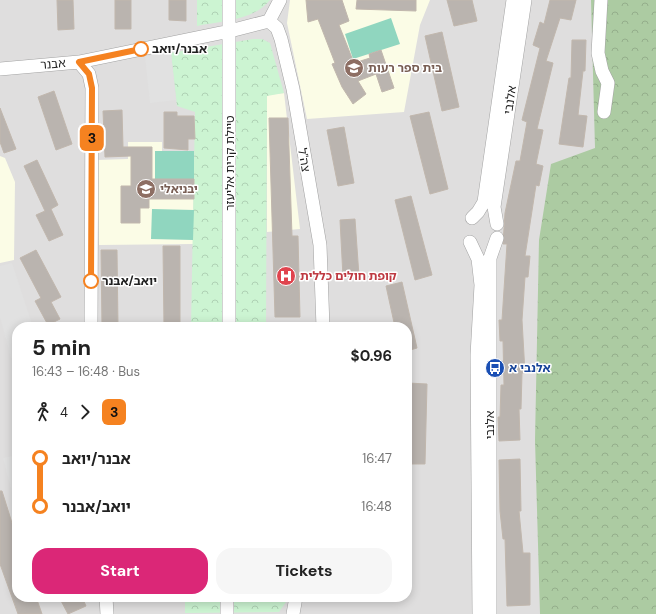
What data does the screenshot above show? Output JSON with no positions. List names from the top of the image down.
{
  "streets": {
    "street": [
      "אבנר",
      "אלנבי",
      "צה\"ל",
      "טיילת קרית אליעזר"
    ]
  },
  "crossings": [
    ["אבנר", "צה\"ל"],
    ["אבנר", "טיילת קרית אליעזר"]
  ],
  "places": {
    "other": ["אבנר/יואב", "יואב/אבנר"],
    "school or university": ["בית ספר רעות", "יבניאלי"],
    "hospital": ["קופת חולים כללית"],
    "bus stop": ["אלנבי א"]
  },
  "lines": ["bus line 3"],
  "page": {
    "on_map": "3",
    "heading": ["5 min", "16:43 – 16:48 · Bus", "$0.96"],
    "legs": ["4", "3"],
    "list": [
      {
        "name": "אבנר/יואב",
        "value": "16:47"
      },
      {
        "name": "יואב/אבנר",
        "value": "16:48"
      }
    ],
    "buttons": ["Start", "Tickets"]
  }
}
